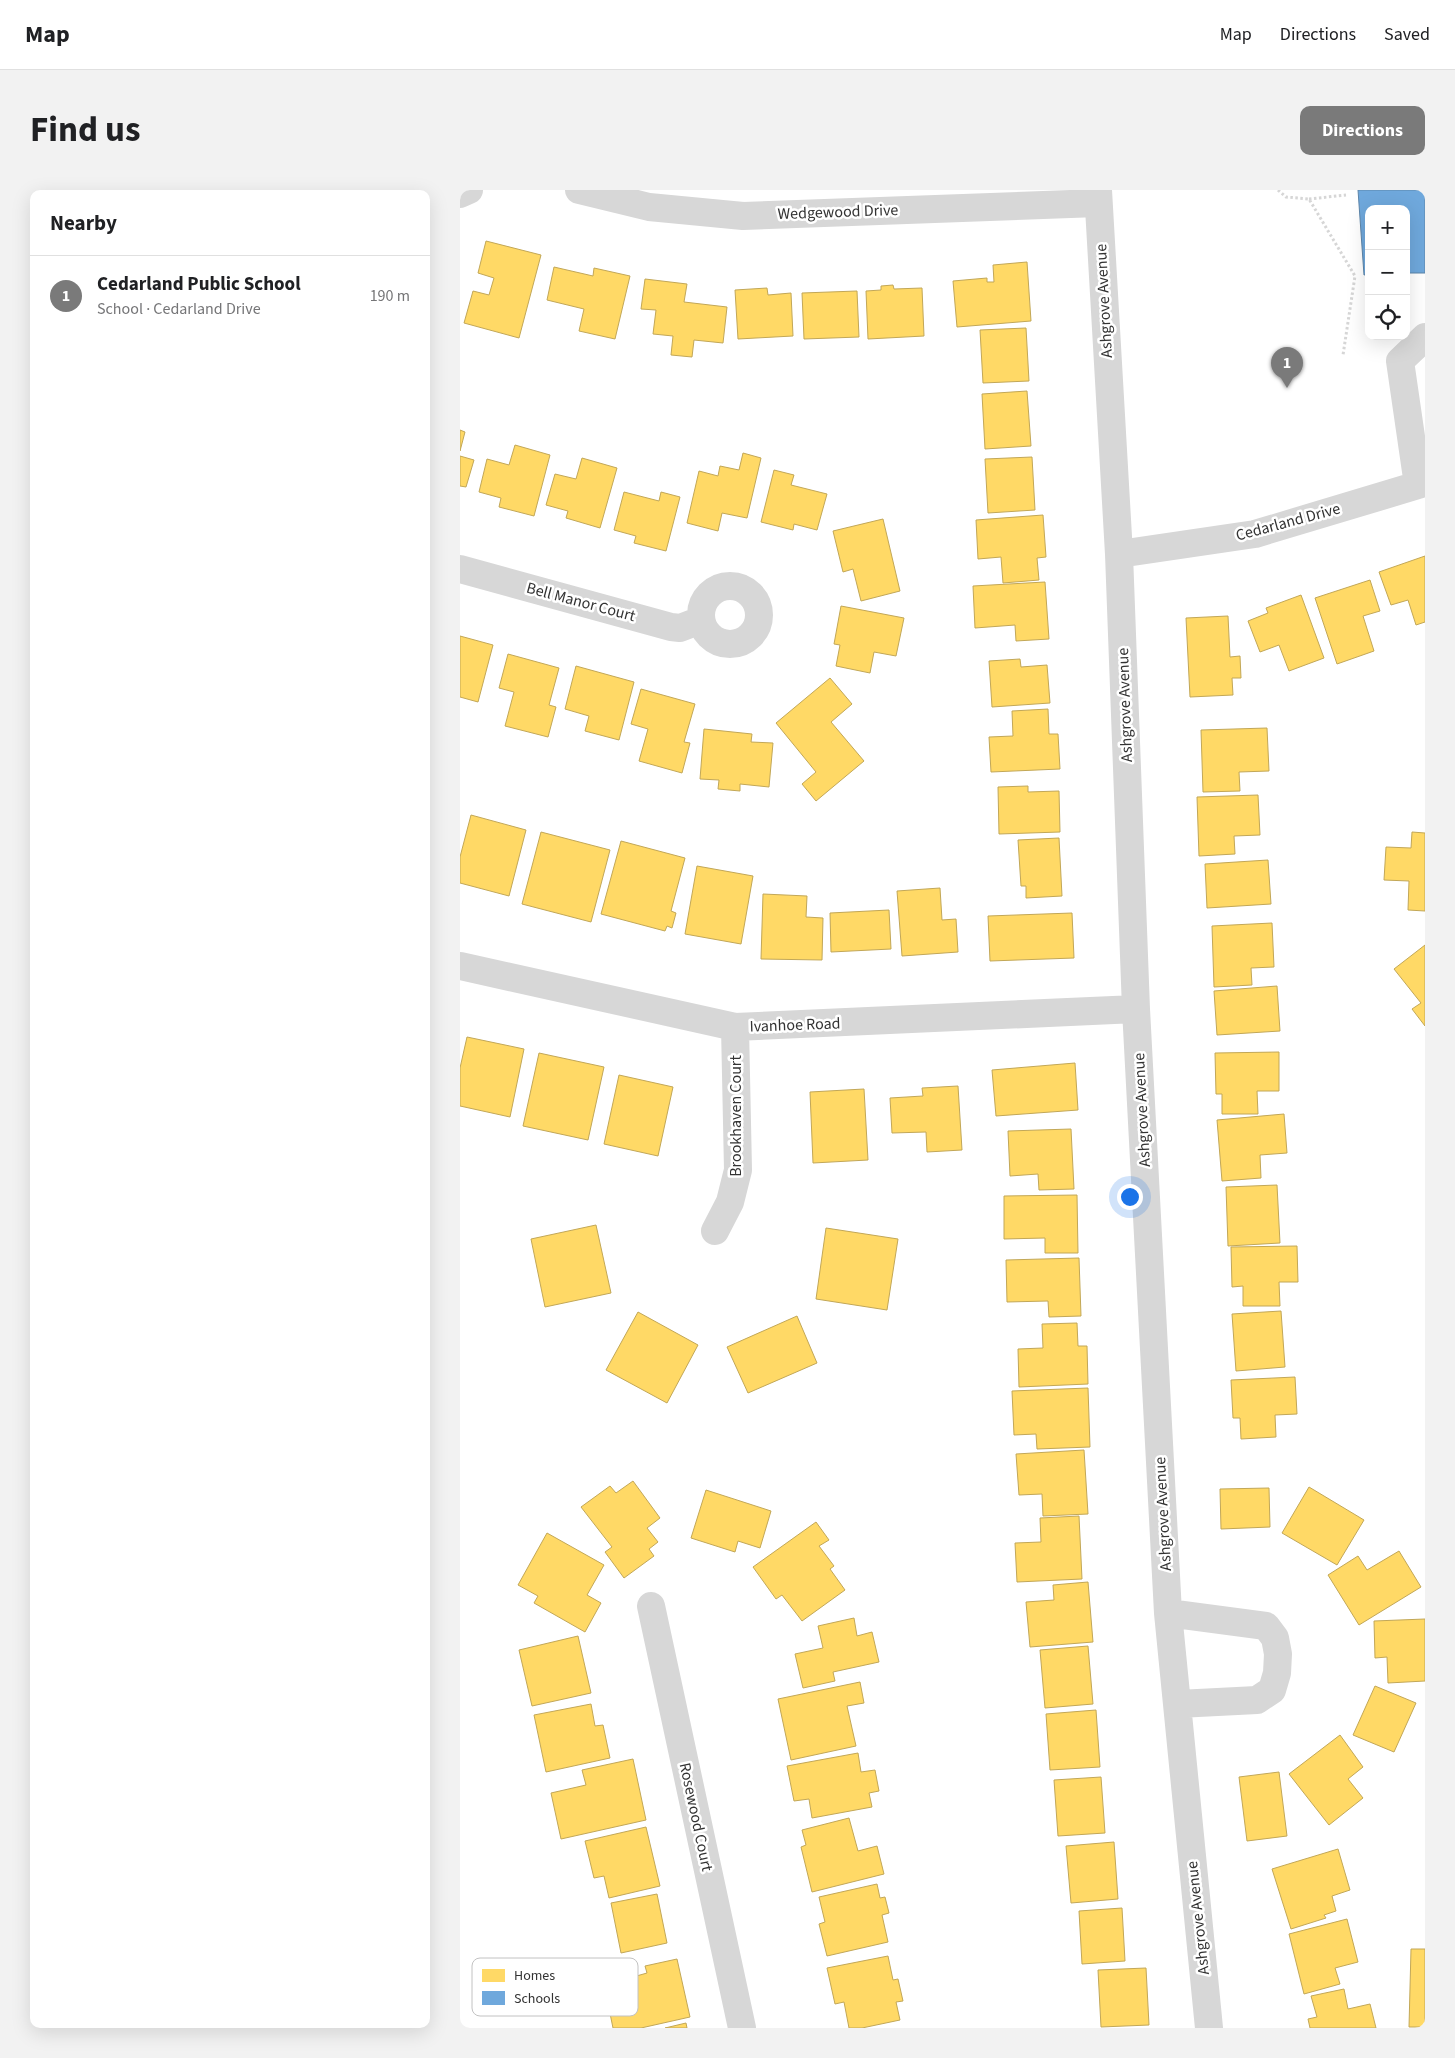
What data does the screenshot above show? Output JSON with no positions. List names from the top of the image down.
{
  "streets": {
    "street": [
      "Wedgewood Drive",
      "Ashgrove Avenue",
      "Cedarland Drive",
      "Bell Manor Court",
      "Ivanhoe Road",
      "Brookhaven Court",
      "Rosewood Court"
    ]
  },
  "crossings": [
    ["Wedgewood Drive", "Ashgrove Avenue"],
    ["Ashgrove Avenue", "Cedarland Drive"],
    ["Ashgrove Avenue", "Ivanhoe Road"],
    ["Ivanhoe Road", "Brookhaven Court"]
  ],
  "legend": ["Homes", "Schools"],
  "page": {
    "header": "Map",
    "nav": ["Map", "Directions", "Saved"],
    "title": "Find us",
    "buttons": "Directions",
    "heading": "Nearby",
    "map_buttons": ["+", "−"],
    "list": [
      {
        "mark": "1",
        "name": "Cedarland Public School",
        "note": "School · Cedarland Drive",
        "value": "190 m"
      }
    ],
    "pins": "1"
  }
}
